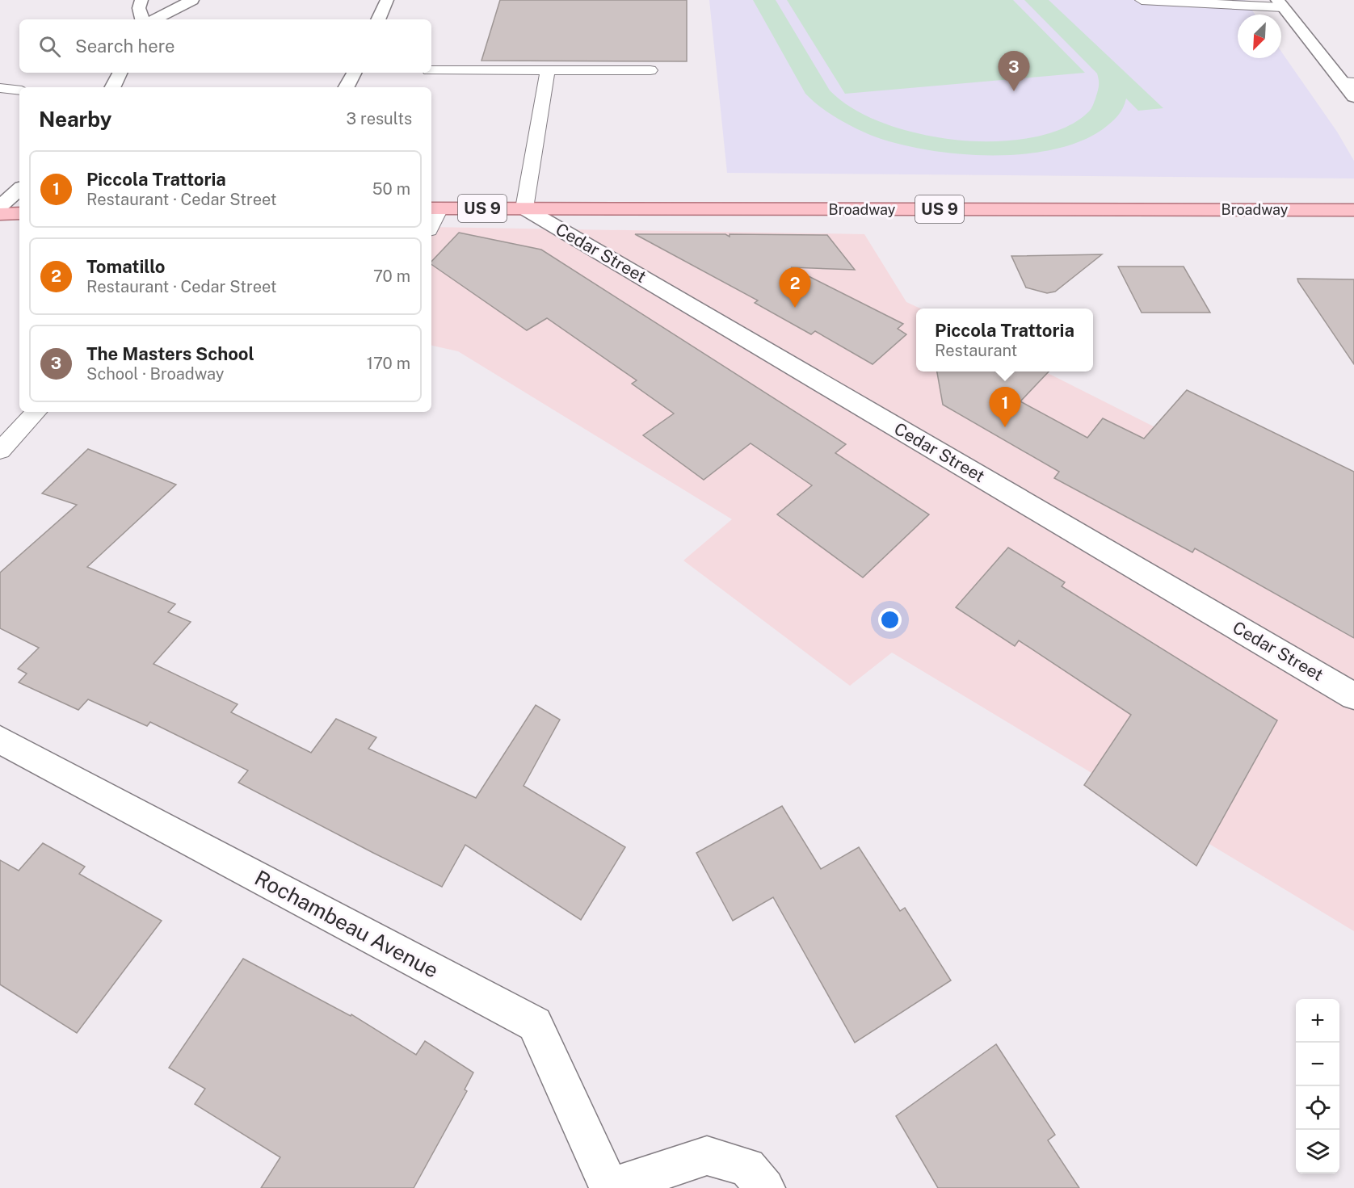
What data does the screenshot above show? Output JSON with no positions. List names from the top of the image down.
{
  "streets": {
    "main road": ["US 9", "Broadway"],
    "street": ["Cedar Street", "Rochambeau Avenue"]
  },
  "crossings": [
    ["Broadway", "Cedar Street"]
  ],
  "north": "bottom left",
  "page": {
    "search": "Search here",
    "pins": ["3", "2", "1"],
    "heading": ["Nearby", "3 results"],
    "list": [
      {
        "mark": "1",
        "name": "Piccola Trattoria",
        "note": "Restaurant · Cedar Street",
        "value": "50 m"
      },
      {
        "mark": "2",
        "name": "Tomatillo",
        "note": "Restaurant · Cedar Street",
        "value": "70 m"
      },
      {
        "mark": "3",
        "name": "The Masters School",
        "note": "School · Broadway",
        "value": "170 m"
      }
    ],
    "popup": ["Piccola Trattoria", "Restaurant"],
    "map_buttons": ["+", "−"]
  }
}
